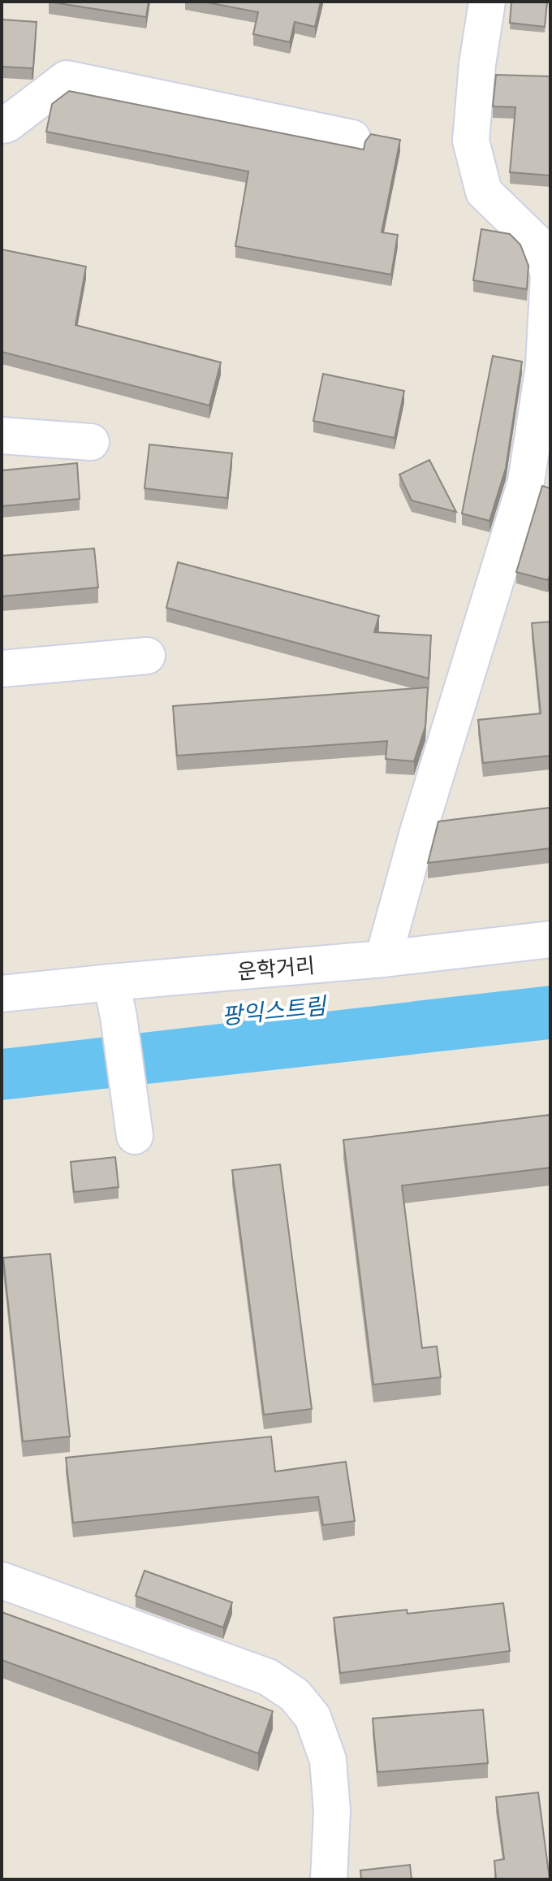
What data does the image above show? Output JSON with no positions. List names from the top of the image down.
{
  "streets": {
    "street": ["운학거리"]
  },
  "water": ["팡익스트림"]
}
